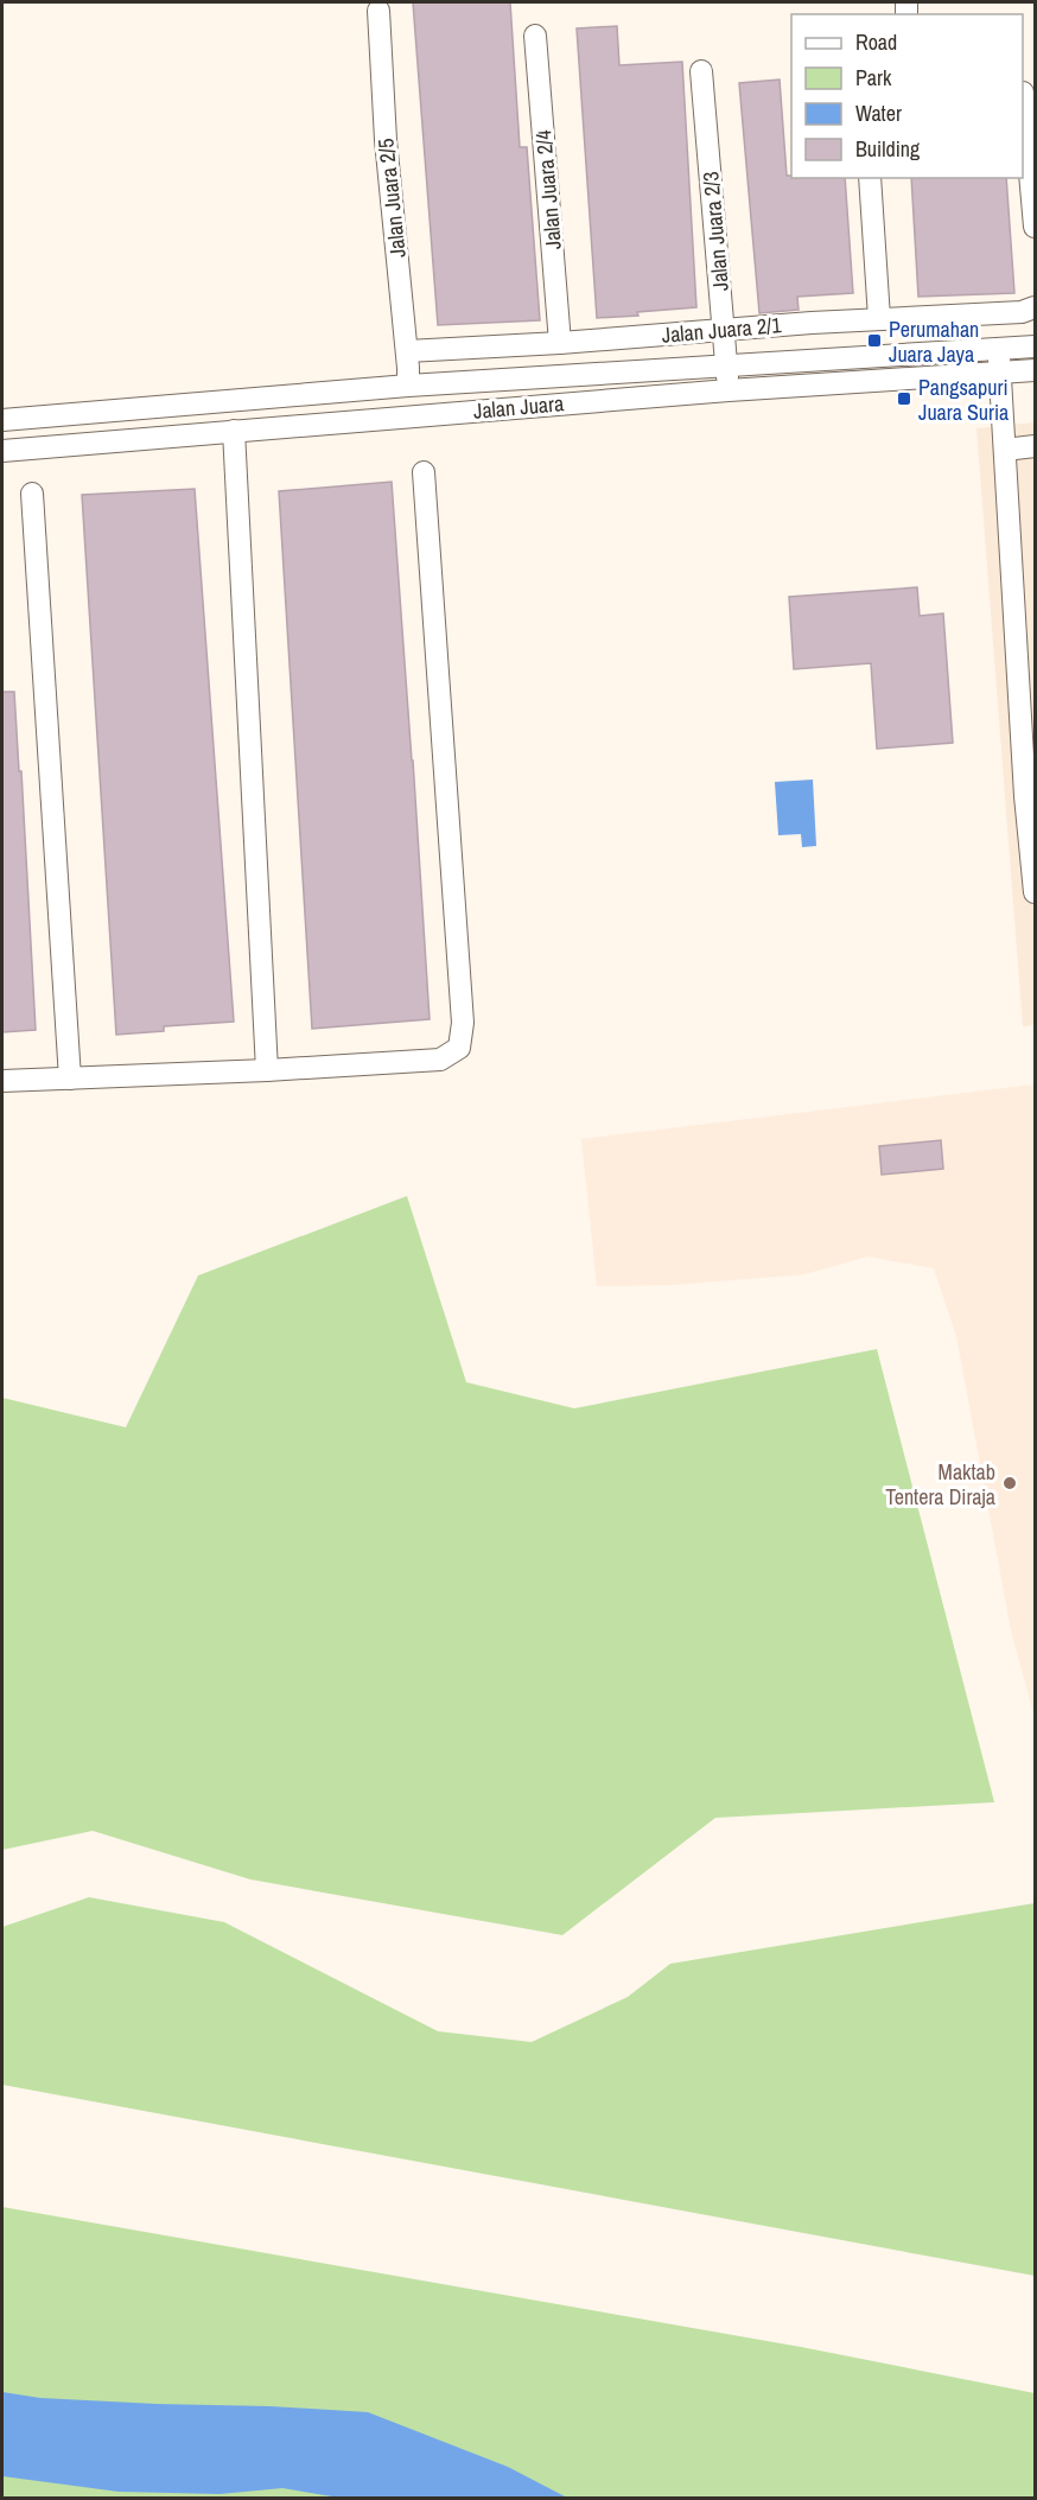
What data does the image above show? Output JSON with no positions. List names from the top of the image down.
{
  "streets": {
    "street": [
      "Jalan Juara 2/4",
      "Jalan Juara 2/5",
      "Jalan Juara 2/3",
      "Jalan Juara 2/1",
      "Jalan Juara"
    ]
  },
  "crossings": [
    ["Jalan Juara 2/4", "Jalan Juara 2/1"],
    ["Jalan Juara 2/5", "Jalan Juara 2/1"],
    ["Jalan Juara 2/5", "Jalan Juara"],
    ["Jalan Juara 2/3", "Jalan Juara 2/1"],
    ["Jalan Juara 2/3", "Jalan Juara"]
  ],
  "places": {
    "transit": ["Perumahan Juara Jaya", "Pangsapuri Juara Suria"],
    "other": ["Maktab Tentera Diraja"]
  },
  "legend": [
    "Road",
    "Park",
    "Water",
    "Building"
  ]
}
